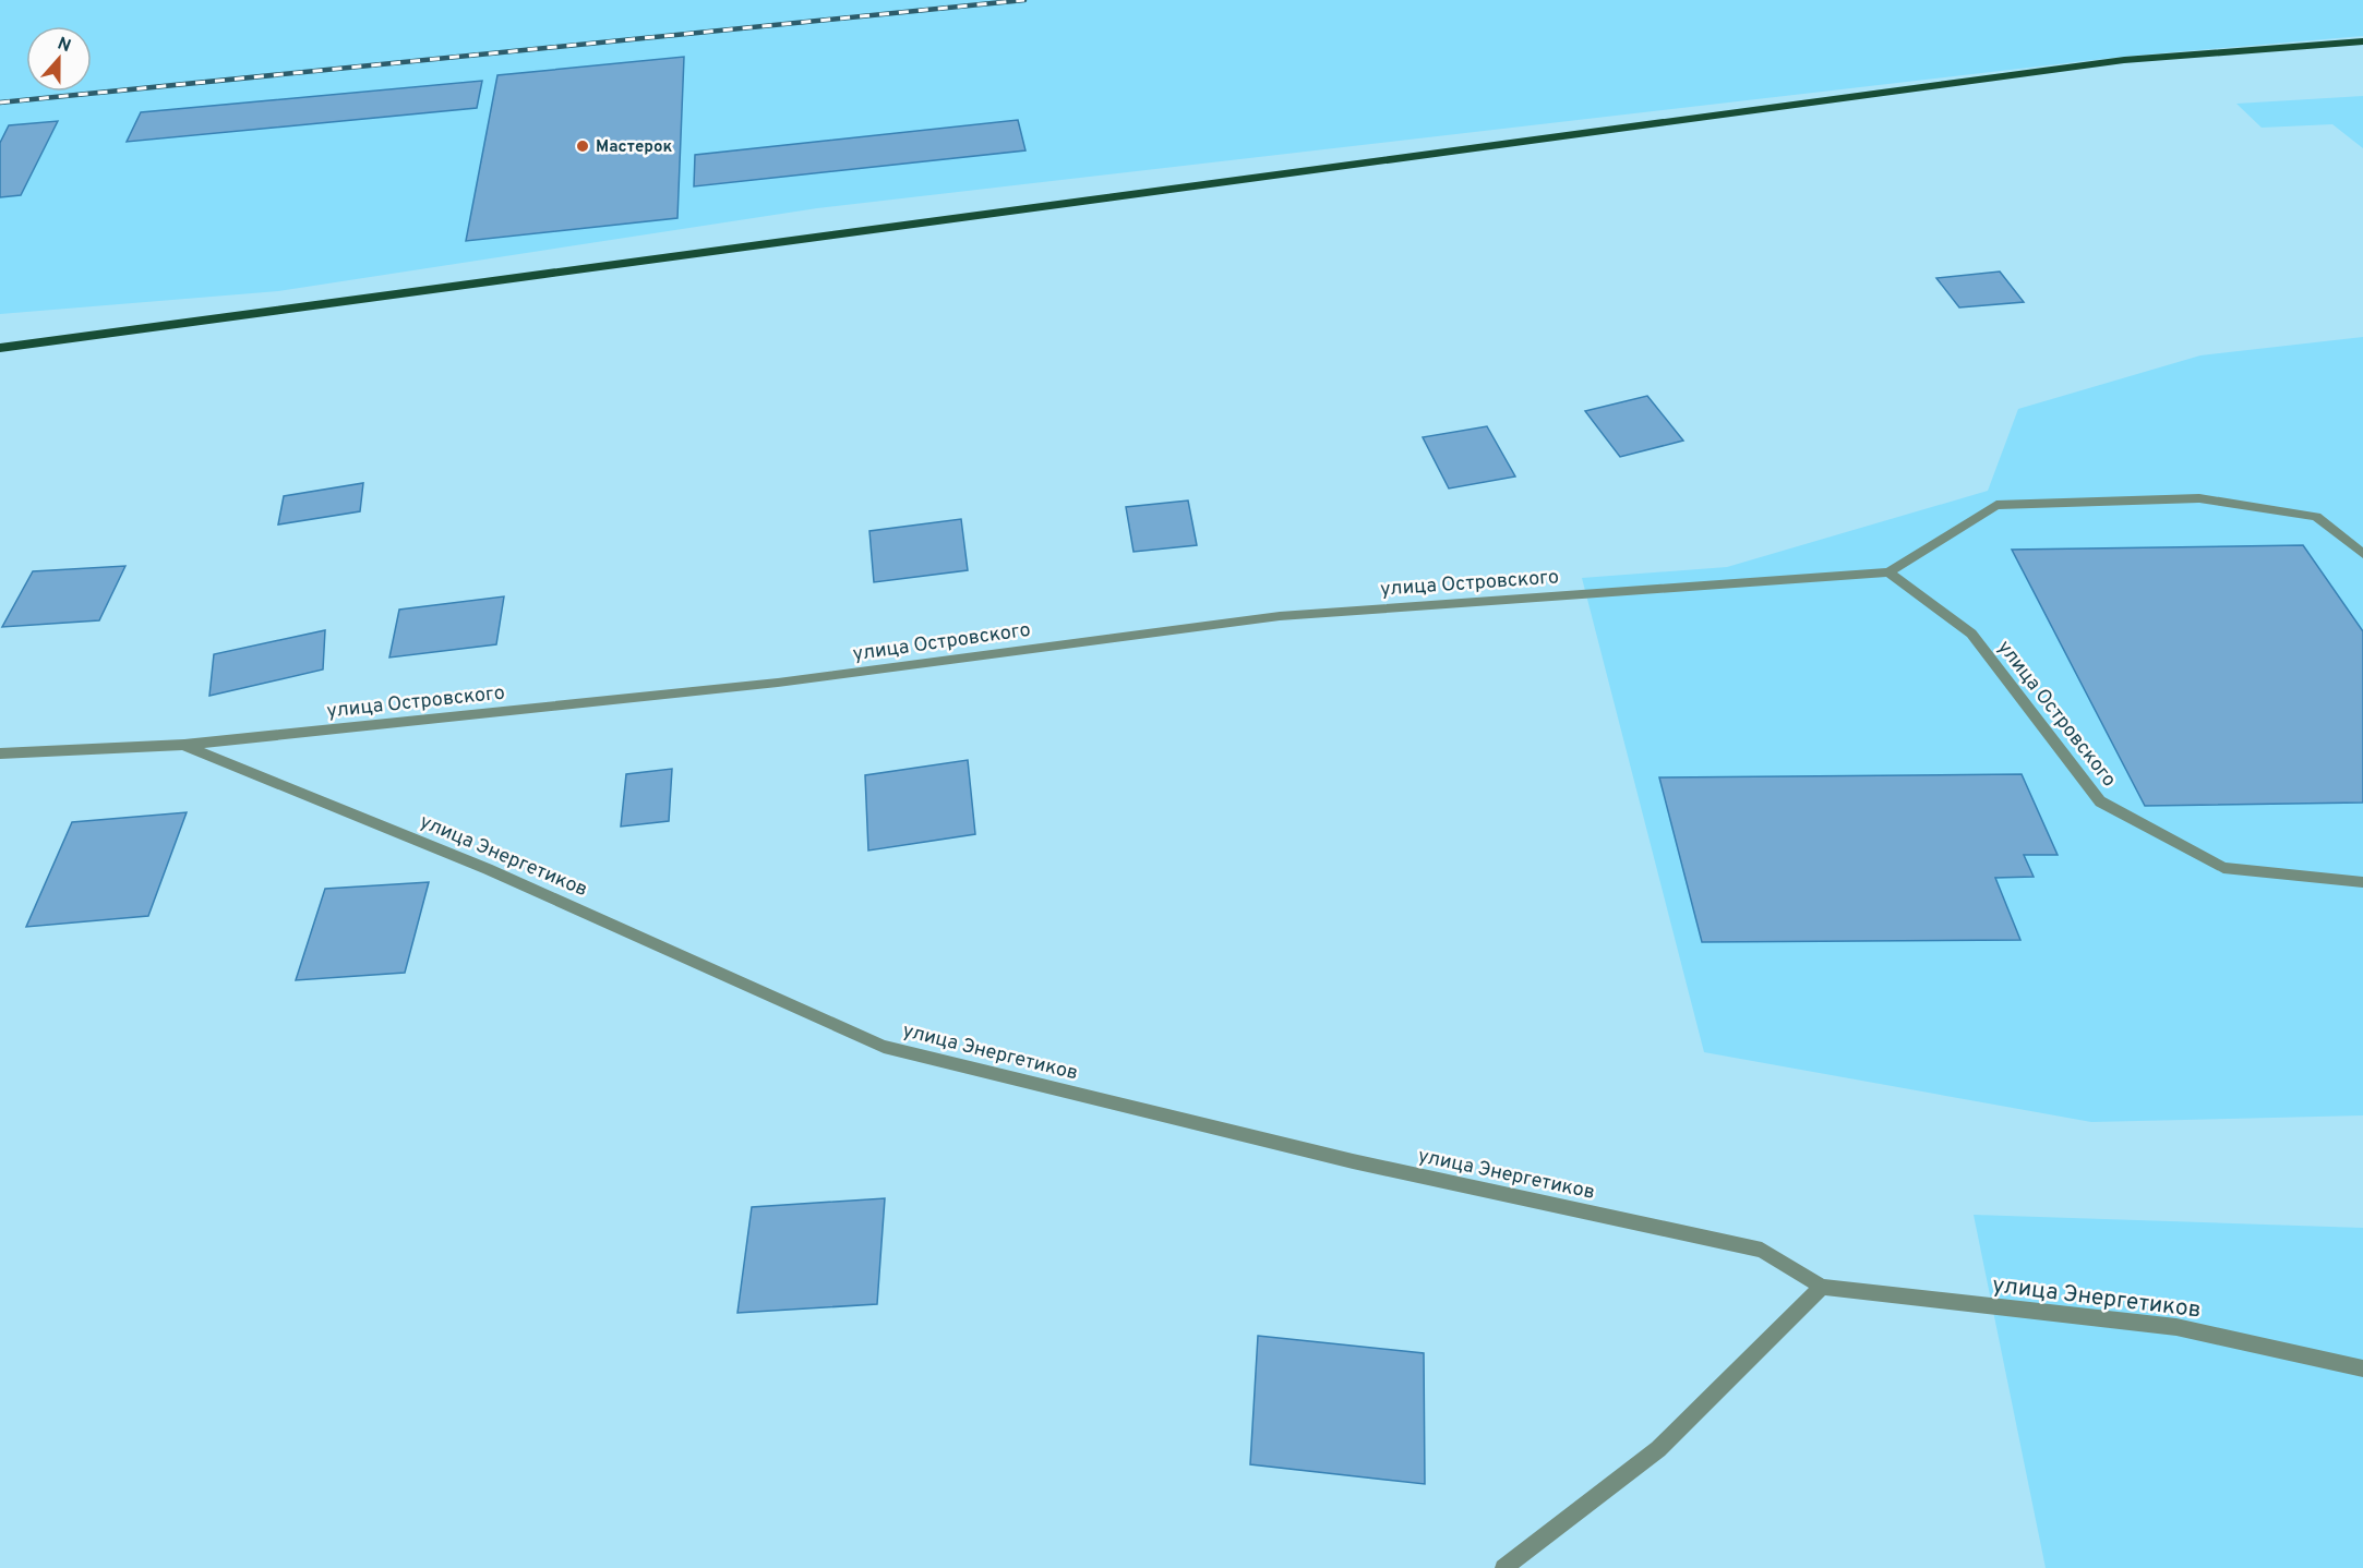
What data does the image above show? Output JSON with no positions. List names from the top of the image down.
{
  "streets": {
    "street": ["улица Островского", "улица Энергетиков"]
  },
  "crossings": [
    ["улица Островского", "улица Энергетиков"]
  ],
  "places": ["Мастерок"],
  "north": "top"
}
